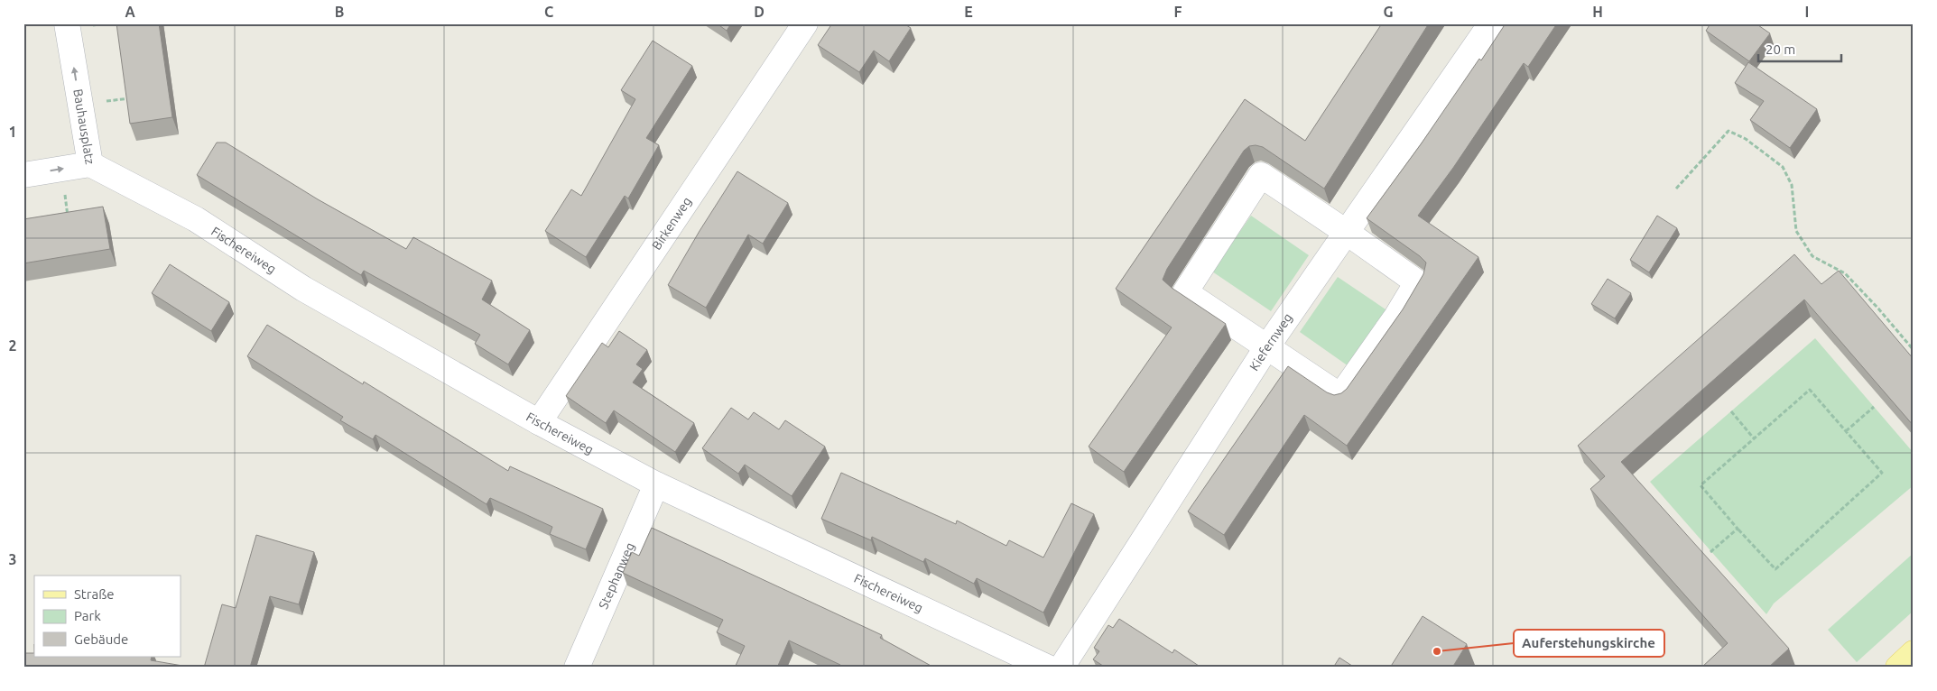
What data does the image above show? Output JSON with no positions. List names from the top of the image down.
{
  "streets": {
    "street": [
      "Bauhausplatz",
      "Birkenweg",
      "Fischereiweg",
      "Kiefernweg",
      "Stephanweg"
    ]
  },
  "crossings": [
    ["Bauhausplatz", "Fischereiweg"],
    ["Birkenweg", "Fischereiweg"],
    ["Fischereiweg", "Stephanweg"]
  ],
  "places": ["Auferstehungskirche"],
  "legend": ["Straße", "Park", "Gebäude"],
  "scale_bar": "20 m",
  "grid": {
    "columns": [
      "A",
      "B",
      "C",
      "D",
      "E",
      "F",
      "G",
      "H",
      "I"
    ],
    "rows": ["1", "2", "3"]
  }
}
